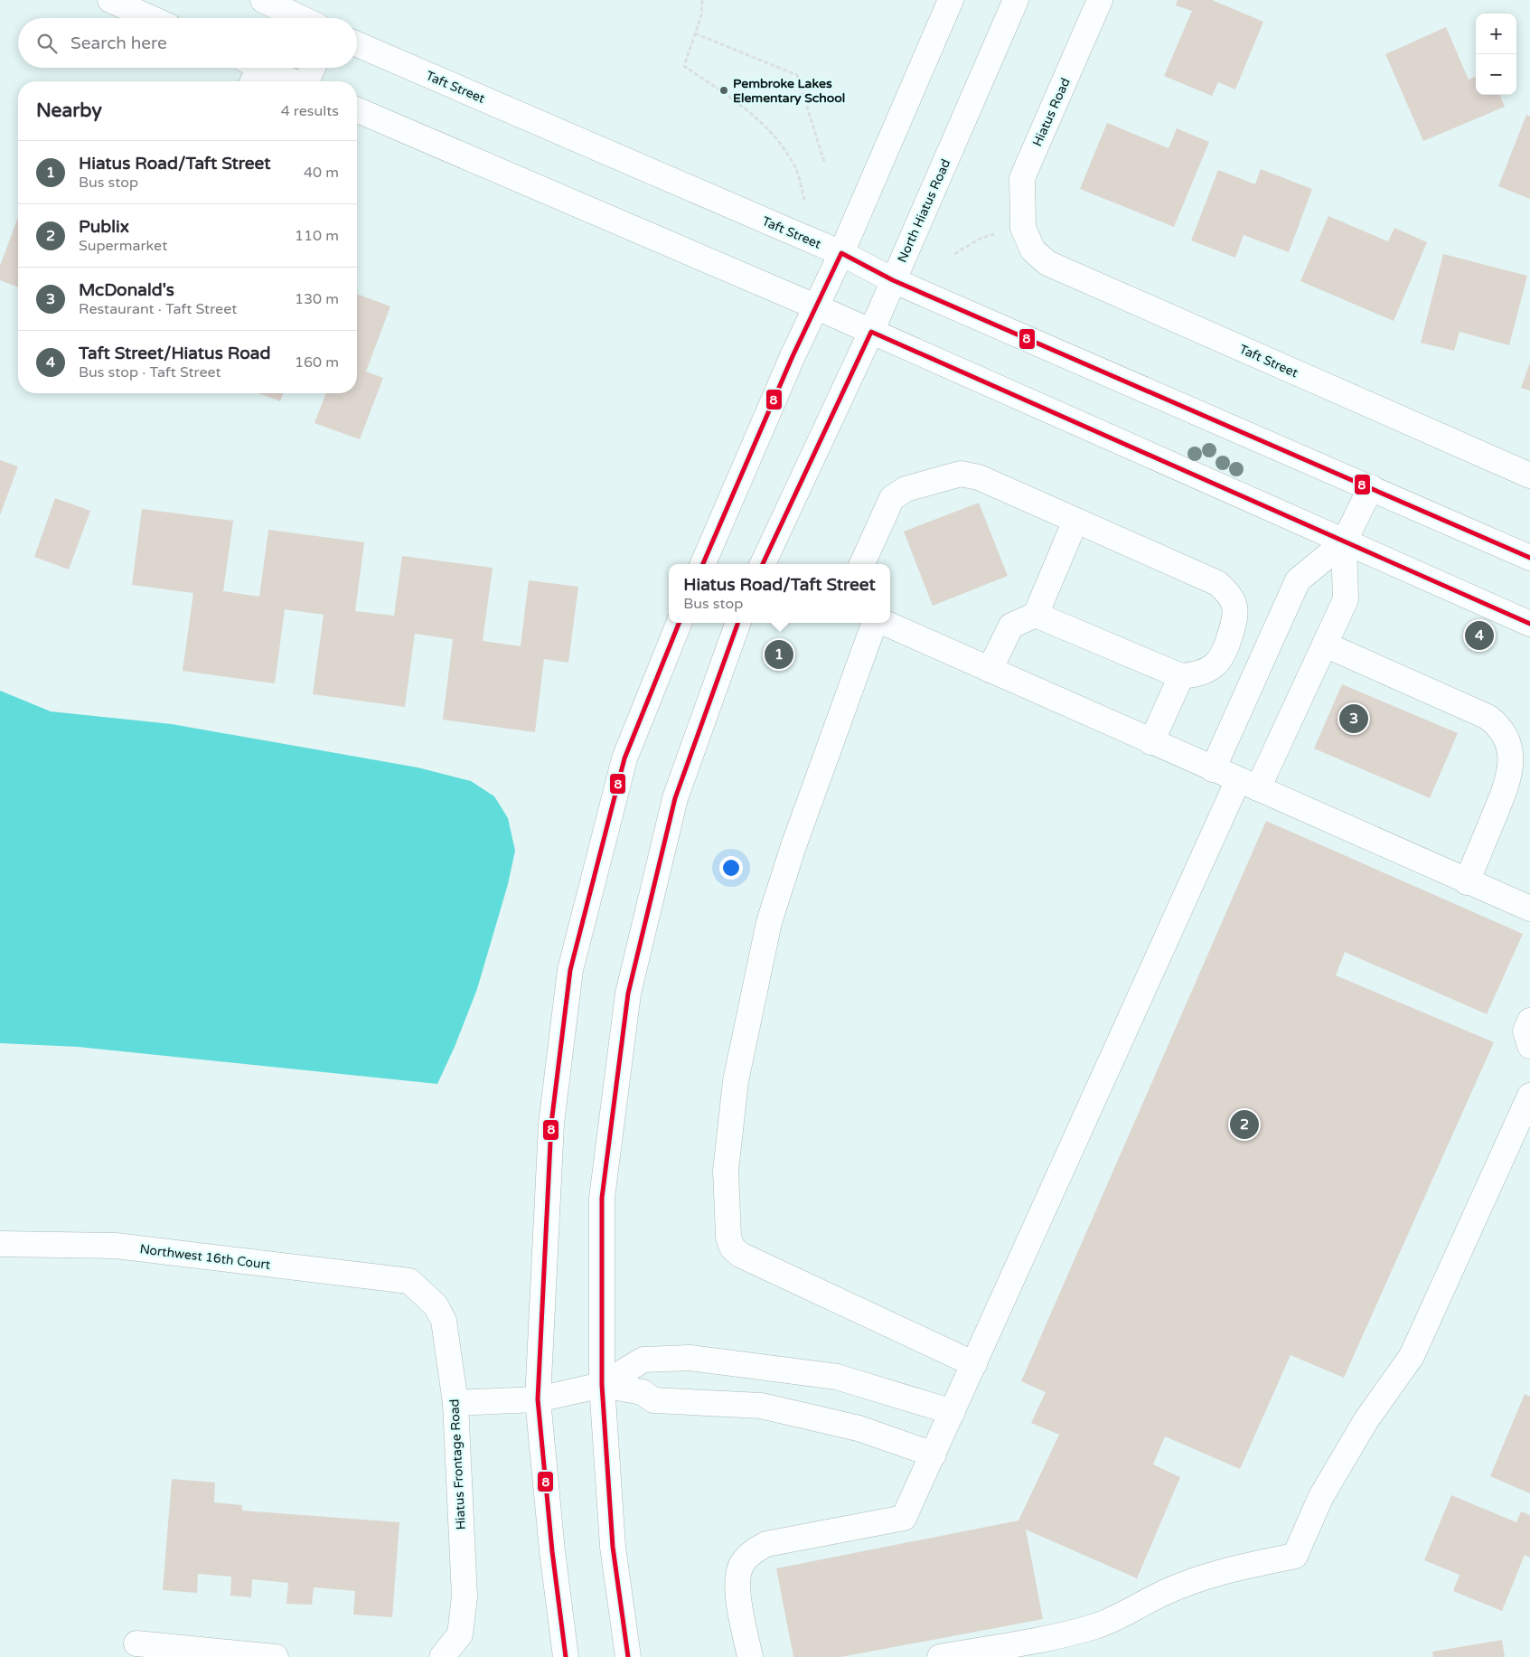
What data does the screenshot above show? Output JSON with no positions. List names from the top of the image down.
{
  "streets": {
    "street": [
      "Taft Street",
      "Hiatus Road",
      "North Hiatus Road",
      "Northwest 16th Court",
      "Hiatus Frontage Road"
    ]
  },
  "crossings": [
    ["Taft Street", "Hiatus Road"],
    ["Taft Street", "North Hiatus Road"],
    ["Northwest 16th Court", "Hiatus Frontage Road"]
  ],
  "places": ["Pembroke Lakes Elementary School"],
  "lines": ["transit line 8"],
  "page": {
    "map_buttons": ["+", "−"],
    "search": "Search here",
    "heading": ["Nearby", "4 results"],
    "list": [
      {
        "mark": "1",
        "name": "Hiatus Road/Taft Street",
        "note": "Bus stop",
        "value": "40 m"
      },
      {
        "mark": "2",
        "name": "Publix",
        "note": "Supermarket",
        "value": "110 m"
      },
      {
        "mark": "3",
        "name": "McDonald's",
        "note": "Restaurant · Taft Street",
        "value": "130 m"
      },
      {
        "mark": "4",
        "name": "Taft Street/Hiatus Road",
        "note": "Bus stop · Taft Street",
        "value": "160 m"
      }
    ],
    "popup": ["Hiatus Road/Taft Street", "Bus stop"],
    "pins": [
      "4",
      "1",
      "3",
      "2"
    ]
  }
}
